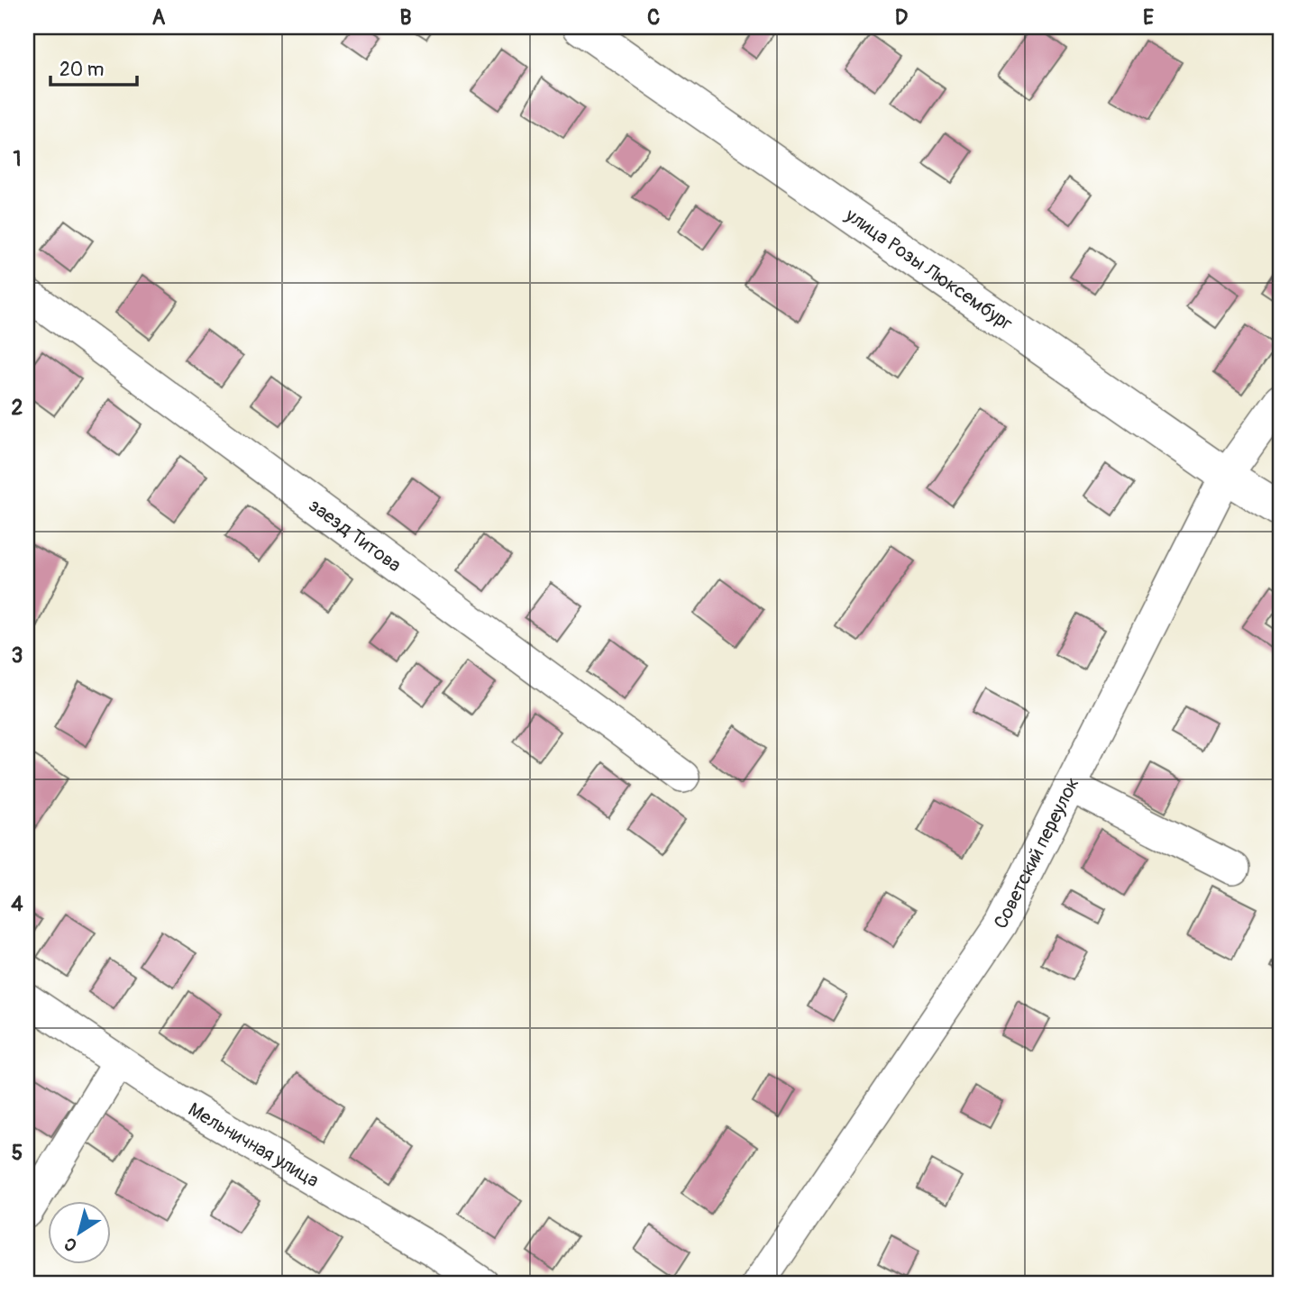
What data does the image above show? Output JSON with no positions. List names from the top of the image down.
{
  "streets": {
    "main road": ["улица Розы Люксембург"],
    "street": ["заезд Титова", "Советский переулок", "Мельничная улица"]
  },
  "crossings": [
    ["улица Розы Люксембург", "Советский переулок"]
  ],
  "scale_bar": "20 m",
  "north": "bottom left",
  "grid": {
    "columns": [
      "A",
      "B",
      "C",
      "D",
      "E"
    ],
    "rows": [
      "1",
      "2",
      "3",
      "4",
      "5"
    ]
  }
}
